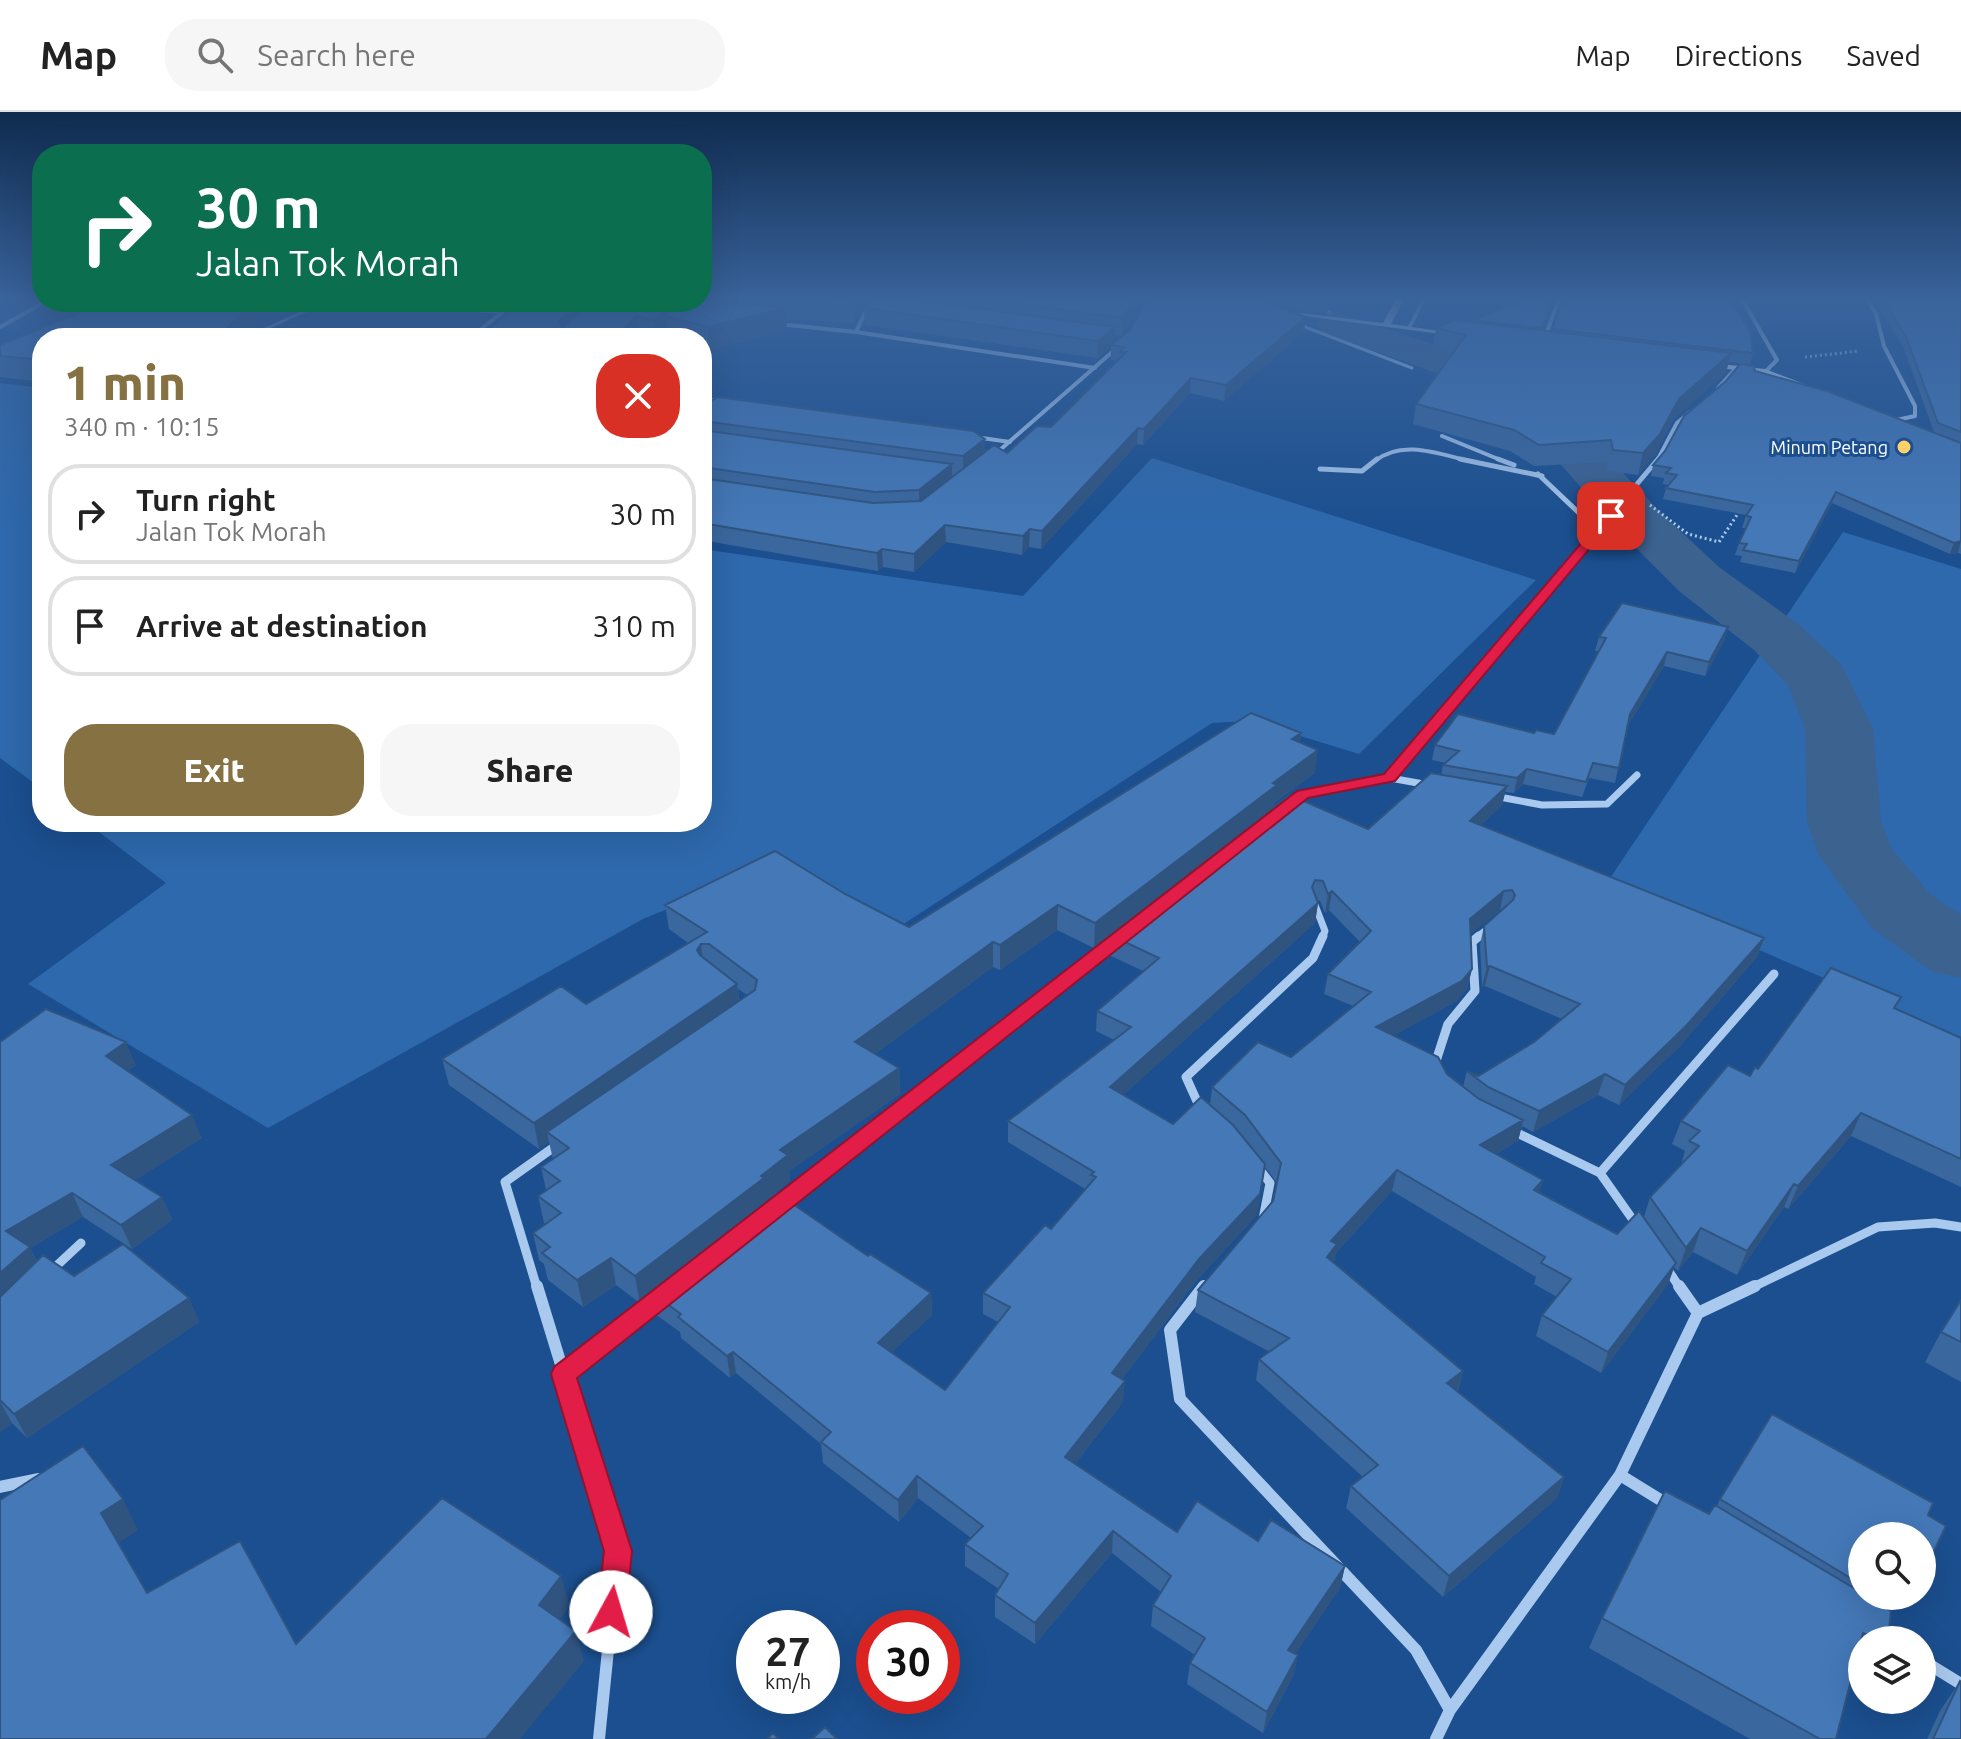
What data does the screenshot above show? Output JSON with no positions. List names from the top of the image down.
{
  "places": ["Minum Petang"],
  "page": {
    "header": "Map",
    "search": "Search here",
    "nav": ["Map", "Directions", "Saved"],
    "turn": ["30 m", "Jalan Tok Morah"],
    "heading": ["1 min", "340 m · 10:15"],
    "list": [
      {
        "name": "Turn right",
        "note": "Jalan Tok Morah",
        "value": "30 m"
      },
      {
        "name": "Arrive at destination",
        "value": "310 m"
      }
    ],
    "buttons": ["Exit", "Share"],
    "speed": "27 km/h",
    "limit": "30"
  }
}
